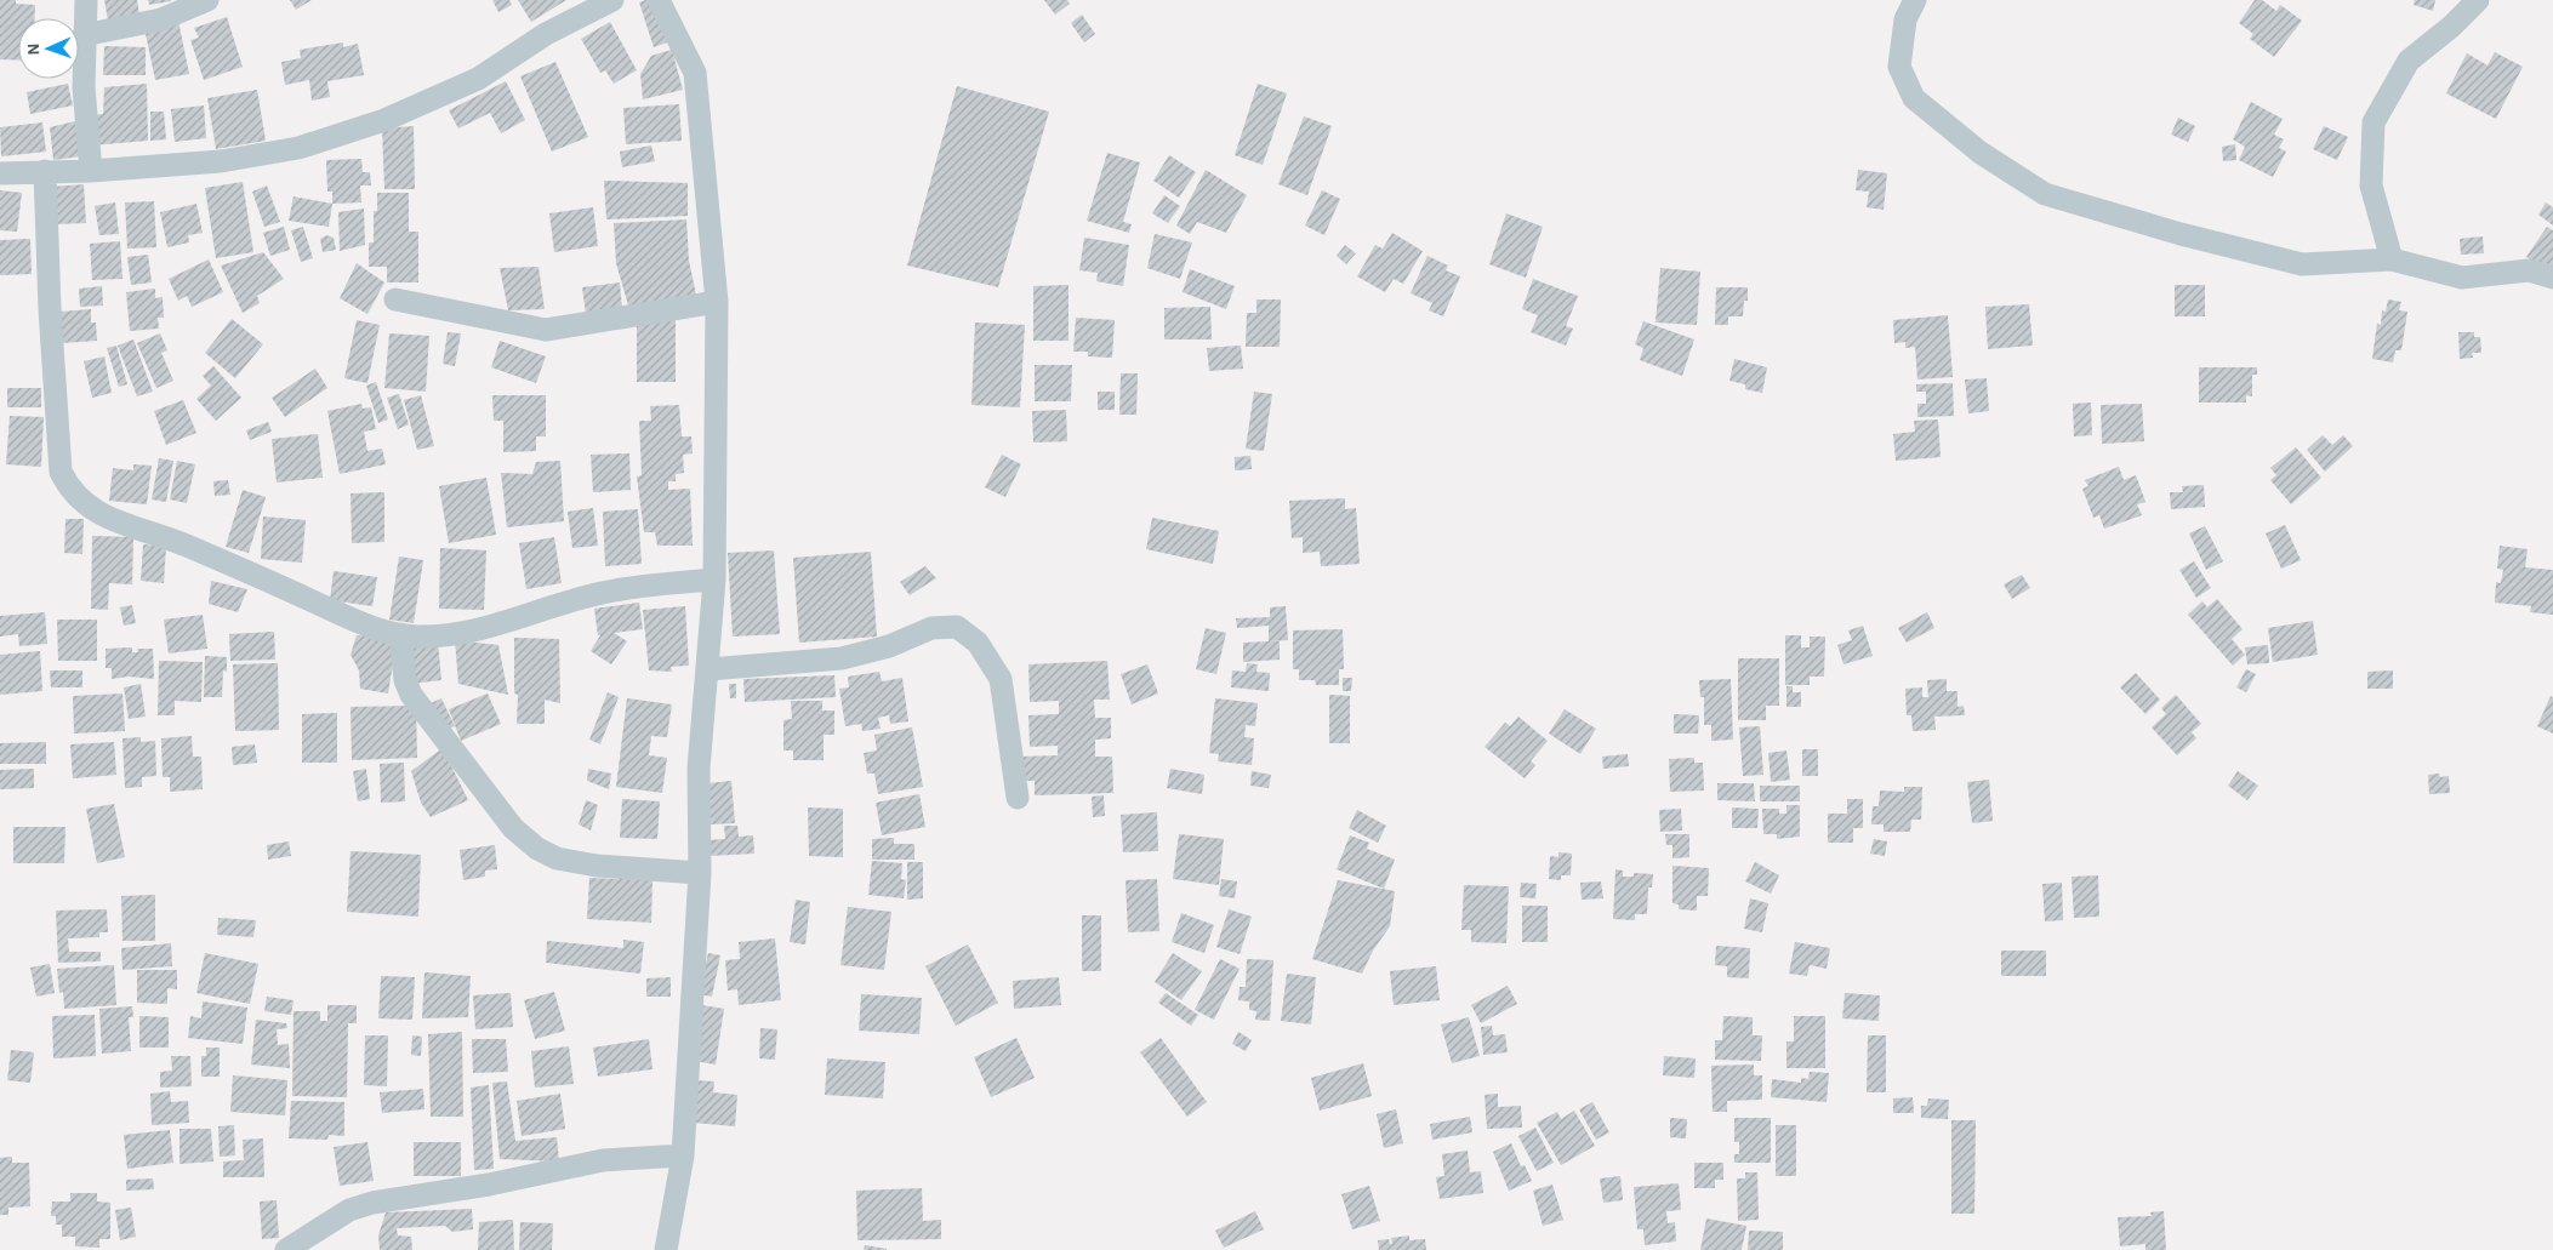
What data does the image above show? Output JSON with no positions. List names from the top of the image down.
{
  "north": "left"
}
